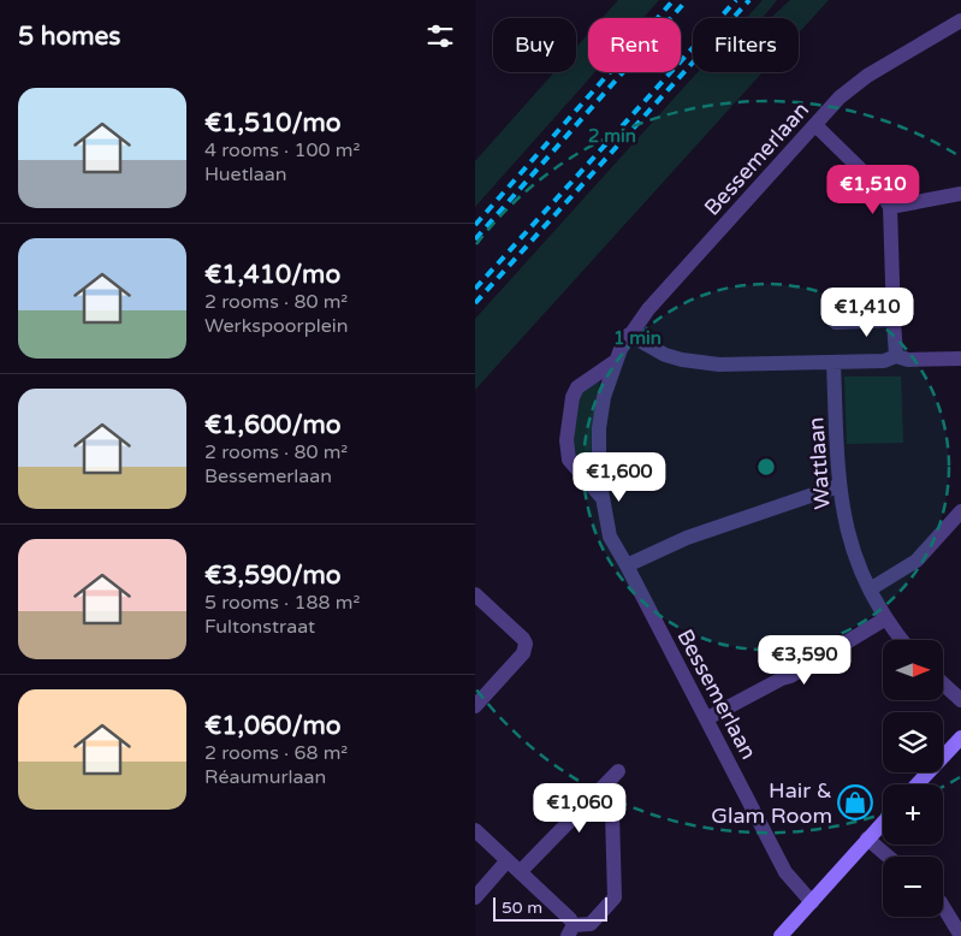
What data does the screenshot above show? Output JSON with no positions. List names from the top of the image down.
{
  "streets": {
    "street": ["Bessemerlaan", "Wattlaan"]
  },
  "places": {
    "shop": ["Hair & Glam Room"]
  },
  "scale_bar": "50 m",
  "north": "right",
  "page": {
    "heading": "5 homes",
    "chip": ["Buy", "Rent", "Filters"],
    "list": [
      {
        "name": "€1,510/mo",
        "note": "4 rooms · 100 m² · Huetlaan"
      },
      {
        "name": "€1,410/mo",
        "note": "2 rooms · 80 m² · Werkspoorplein"
      },
      {
        "name": "€1,600/mo",
        "note": "2 rooms · 80 m² · Bessemerlaan"
      },
      {
        "name": "€3,590/mo",
        "note": "5 rooms · 188 m² · Fultonstraat"
      },
      {
        "name": "€1,060/mo",
        "note": "2 rooms · 68 m² · Réaumurlaan"
      }
    ],
    "price": [
      "€1,510",
      "€1,410",
      "€1,600",
      "€3,590",
      "€1,060"
    ],
    "map_buttons": ["+", "−"],
    "scale": "50 m"
  },
  "rings": ["2 min", "1 min"]
}
